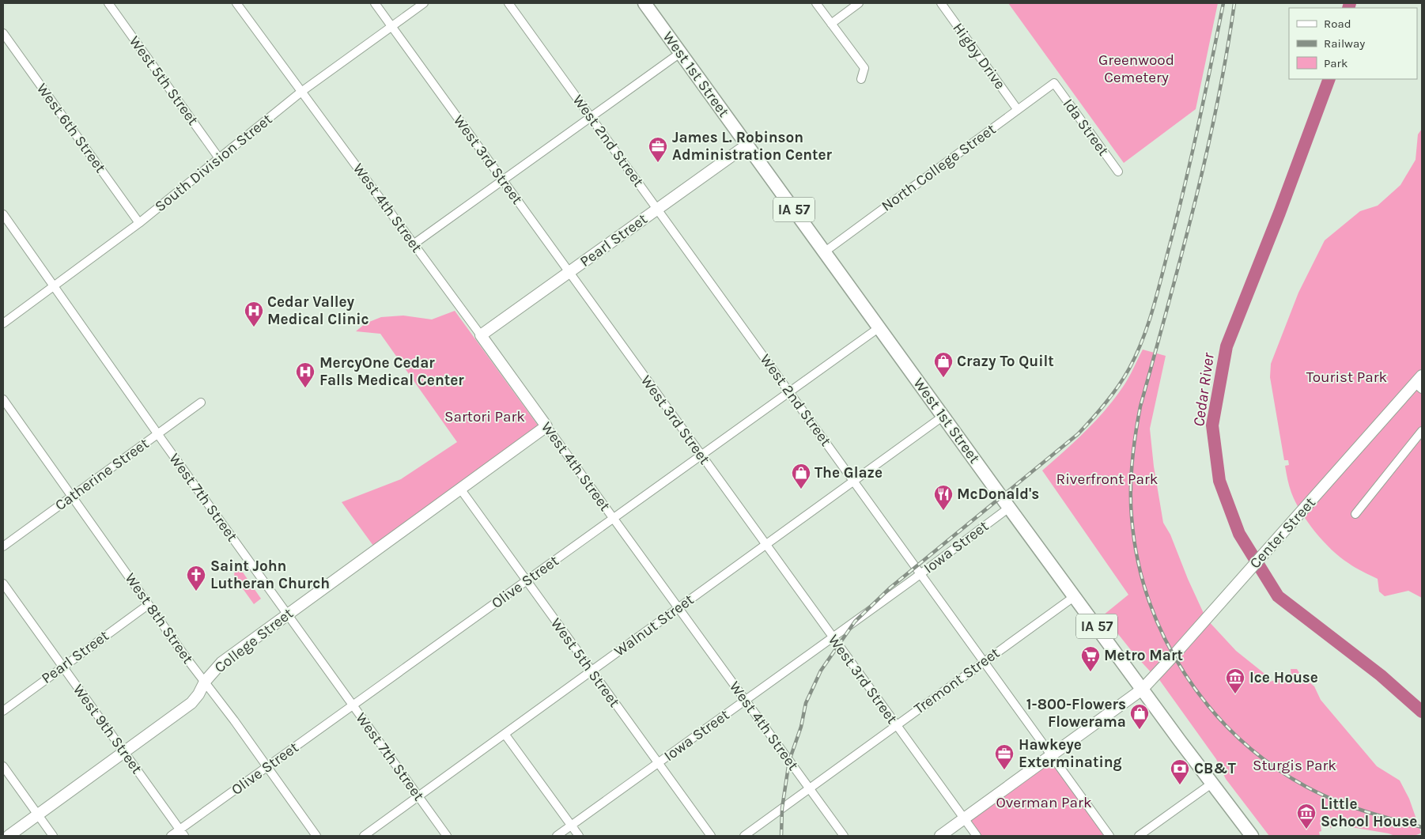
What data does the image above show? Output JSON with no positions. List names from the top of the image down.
{
  "streets": {
    "main road": ["West 1st Street", "IA 57"],
    "street": [
      "Higby Drive",
      "West 5th Street",
      "Ida Street",
      "West 6th Street",
      "West 2nd Street",
      "West 3rd Street",
      "South Division Street",
      "North College Street",
      "West 4th Street",
      "Pearl Street",
      "Catherine Street",
      "West 7th Street",
      "Center Street",
      "Iowa Street",
      "Olive Street",
      "West 8th Street",
      "Walnut Street",
      "College Street",
      "Tremont Street",
      "West 9th Street"
    ]
  },
  "crossings": [
    ["Higby Drive", "North College Street"],
    ["West 1st Street", "North College Street"],
    ["West 1st Street", "Pearl Street"],
    ["West 1st Street", "Center Street"],
    ["West 1st Street", "Iowa Street"],
    ["West 1st Street", "Olive Street"],
    ["West 1st Street", "Walnut Street"],
    ["West 1st Street", "Tremont Street"],
    ["West 5th Street", "South Division Street"],
    ["West 5th Street", "Iowa Street"],
    ["West 5th Street", "Olive Street"],
    ["West 5th Street", "Walnut Street"],
    ["West 5th Street", "College Street"],
    ["Ida Street", "North College Street"],
    ["West 6th Street", "South Division Street"],
    ["West 2nd Street", "Pearl Street"],
    ["West 2nd Street", "Center Street"],
    ["West 2nd Street", "Iowa Street"],
    ["West 2nd Street", "Olive Street"],
    ["West 2nd Street", "Walnut Street"],
    ["West 2nd Street", "Tremont Street"],
    ["West 3rd Street", "South Division Street"],
    ["West 3rd Street", "Pearl Street"],
    ["West 3rd Street", "Center Street"],
    ["West 3rd Street", "Iowa Street"],
    ["West 3rd Street", "Olive Street"],
    ["West 3rd Street", "Walnut Street"],
    ["West 3rd Street", "Tremont Street"],
    ["South Division Street", "West 4th Street"],
    ["South Division Street", "West 7th Street"],
    ["West 4th Street", "Pearl Street"],
    ["West 4th Street", "Iowa Street"],
    ["West 4th Street", "Olive Street"],
    ["West 4th Street", "Walnut Street"],
    ["West 4th Street", "College Street"],
    ["West 4th Street", "Tremont Street"],
    ["Pearl Street", "West 8th Street"],
    ["Pearl Street", "West 9th Street"],
    ["Catherine Street", "West 7th Street"],
    ["Catherine Street", "West 8th Street"],
    ["West 7th Street", "Olive Street"],
    ["West 7th Street", "Walnut Street"],
    ["West 7th Street", "College Street"],
    ["Olive Street", "West 8th Street"],
    ["Olive Street", "West 9th Street"],
    ["West 8th Street", "College Street"],
    ["College Street", "West 9th Street"]
  ],
  "water": ["Cedar River"],
  "parks": [
    "Greenwood Cemetery",
    "Tourist Park",
    "Sartori Park",
    "Riverfront Park",
    "Sturgis Park",
    "Overman Park"
  ],
  "places": {
    "office": ["James L. Robinson Administration Center", "Hawkeye Exterminating"],
    "hospital": ["Cedar Valley Medical Clinic", "MercyOne Cedar Falls Medical Center"],
    "shop": ["Crazy To Quilt", "The Glaze", "1-800-Flowers Flowerama"],
    "restaurant": ["McDonald's"],
    "church": ["Saint John Lutheran Church"],
    "supermarket": ["Metro Mart"],
    "museum": ["Ice House", "Little School House"],
    "bank": ["CB&T"]
  },
  "legend": ["Road", "Railway", "Park"]
}
